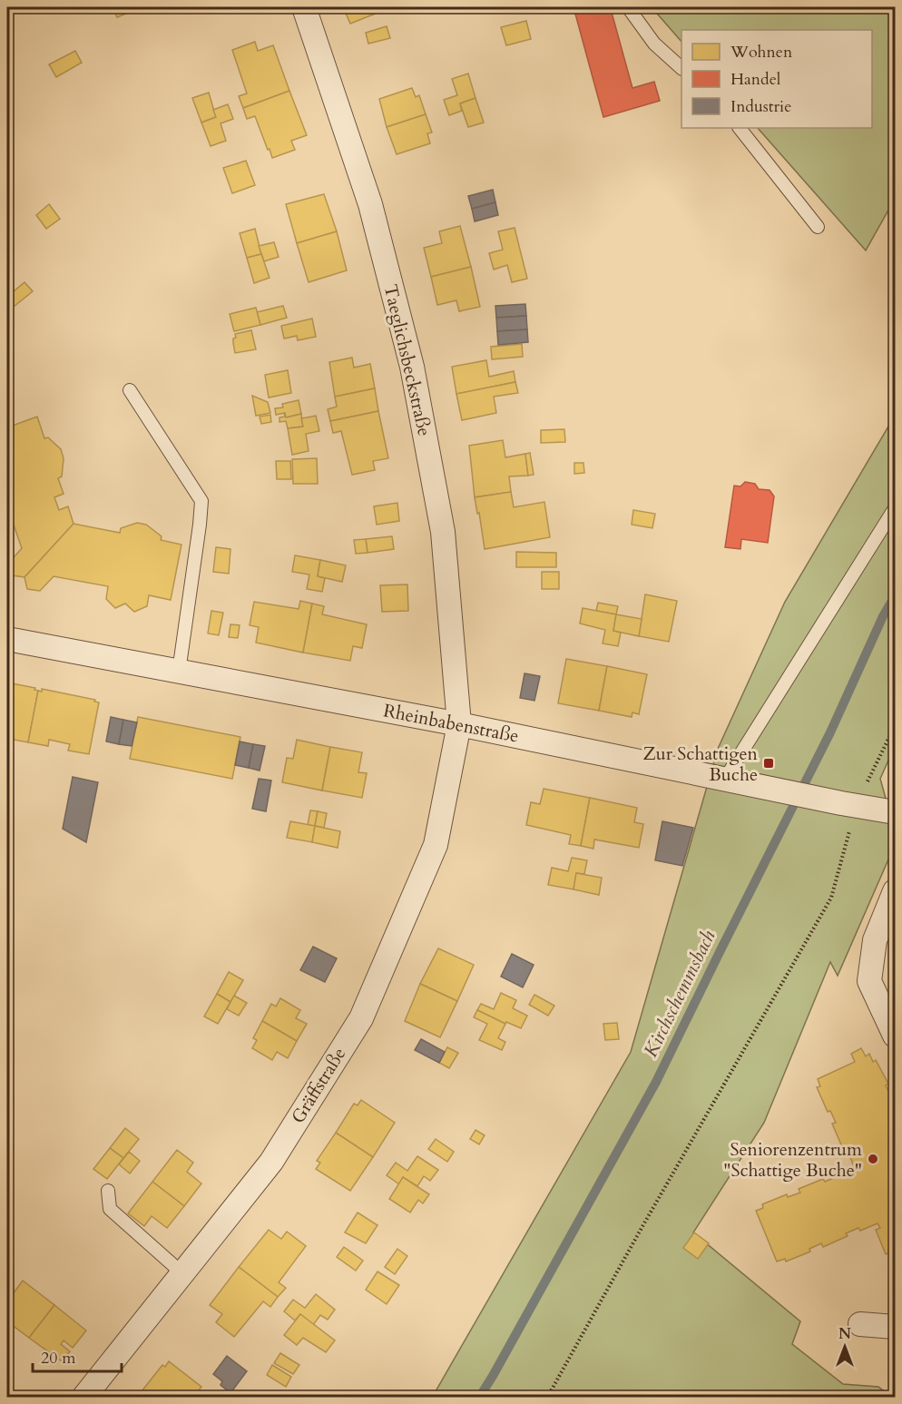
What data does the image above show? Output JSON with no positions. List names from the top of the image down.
{
  "streets": {
    "street": ["Taeglichsbeckstraße", "Rheinbabenstraße", "Gräffstraße"]
  },
  "crossings": [
    ["Taeglichsbeckstraße", "Rheinbabenstraße"],
    ["Taeglichsbeckstraße", "Gräffstraße"],
    ["Rheinbabenstraße", "Gräffstraße"]
  ],
  "water": ["Kirchschemmsbach"],
  "places": {
    "transit": ["Zur Schattigen Buche"],
    "other": ["Seniorenzentrum \"Schattige Buche\""]
  },
  "legend": ["Wohnen", "Handel", "Industrie"],
  "scale_bar": "20 m",
  "north": "top"
}
